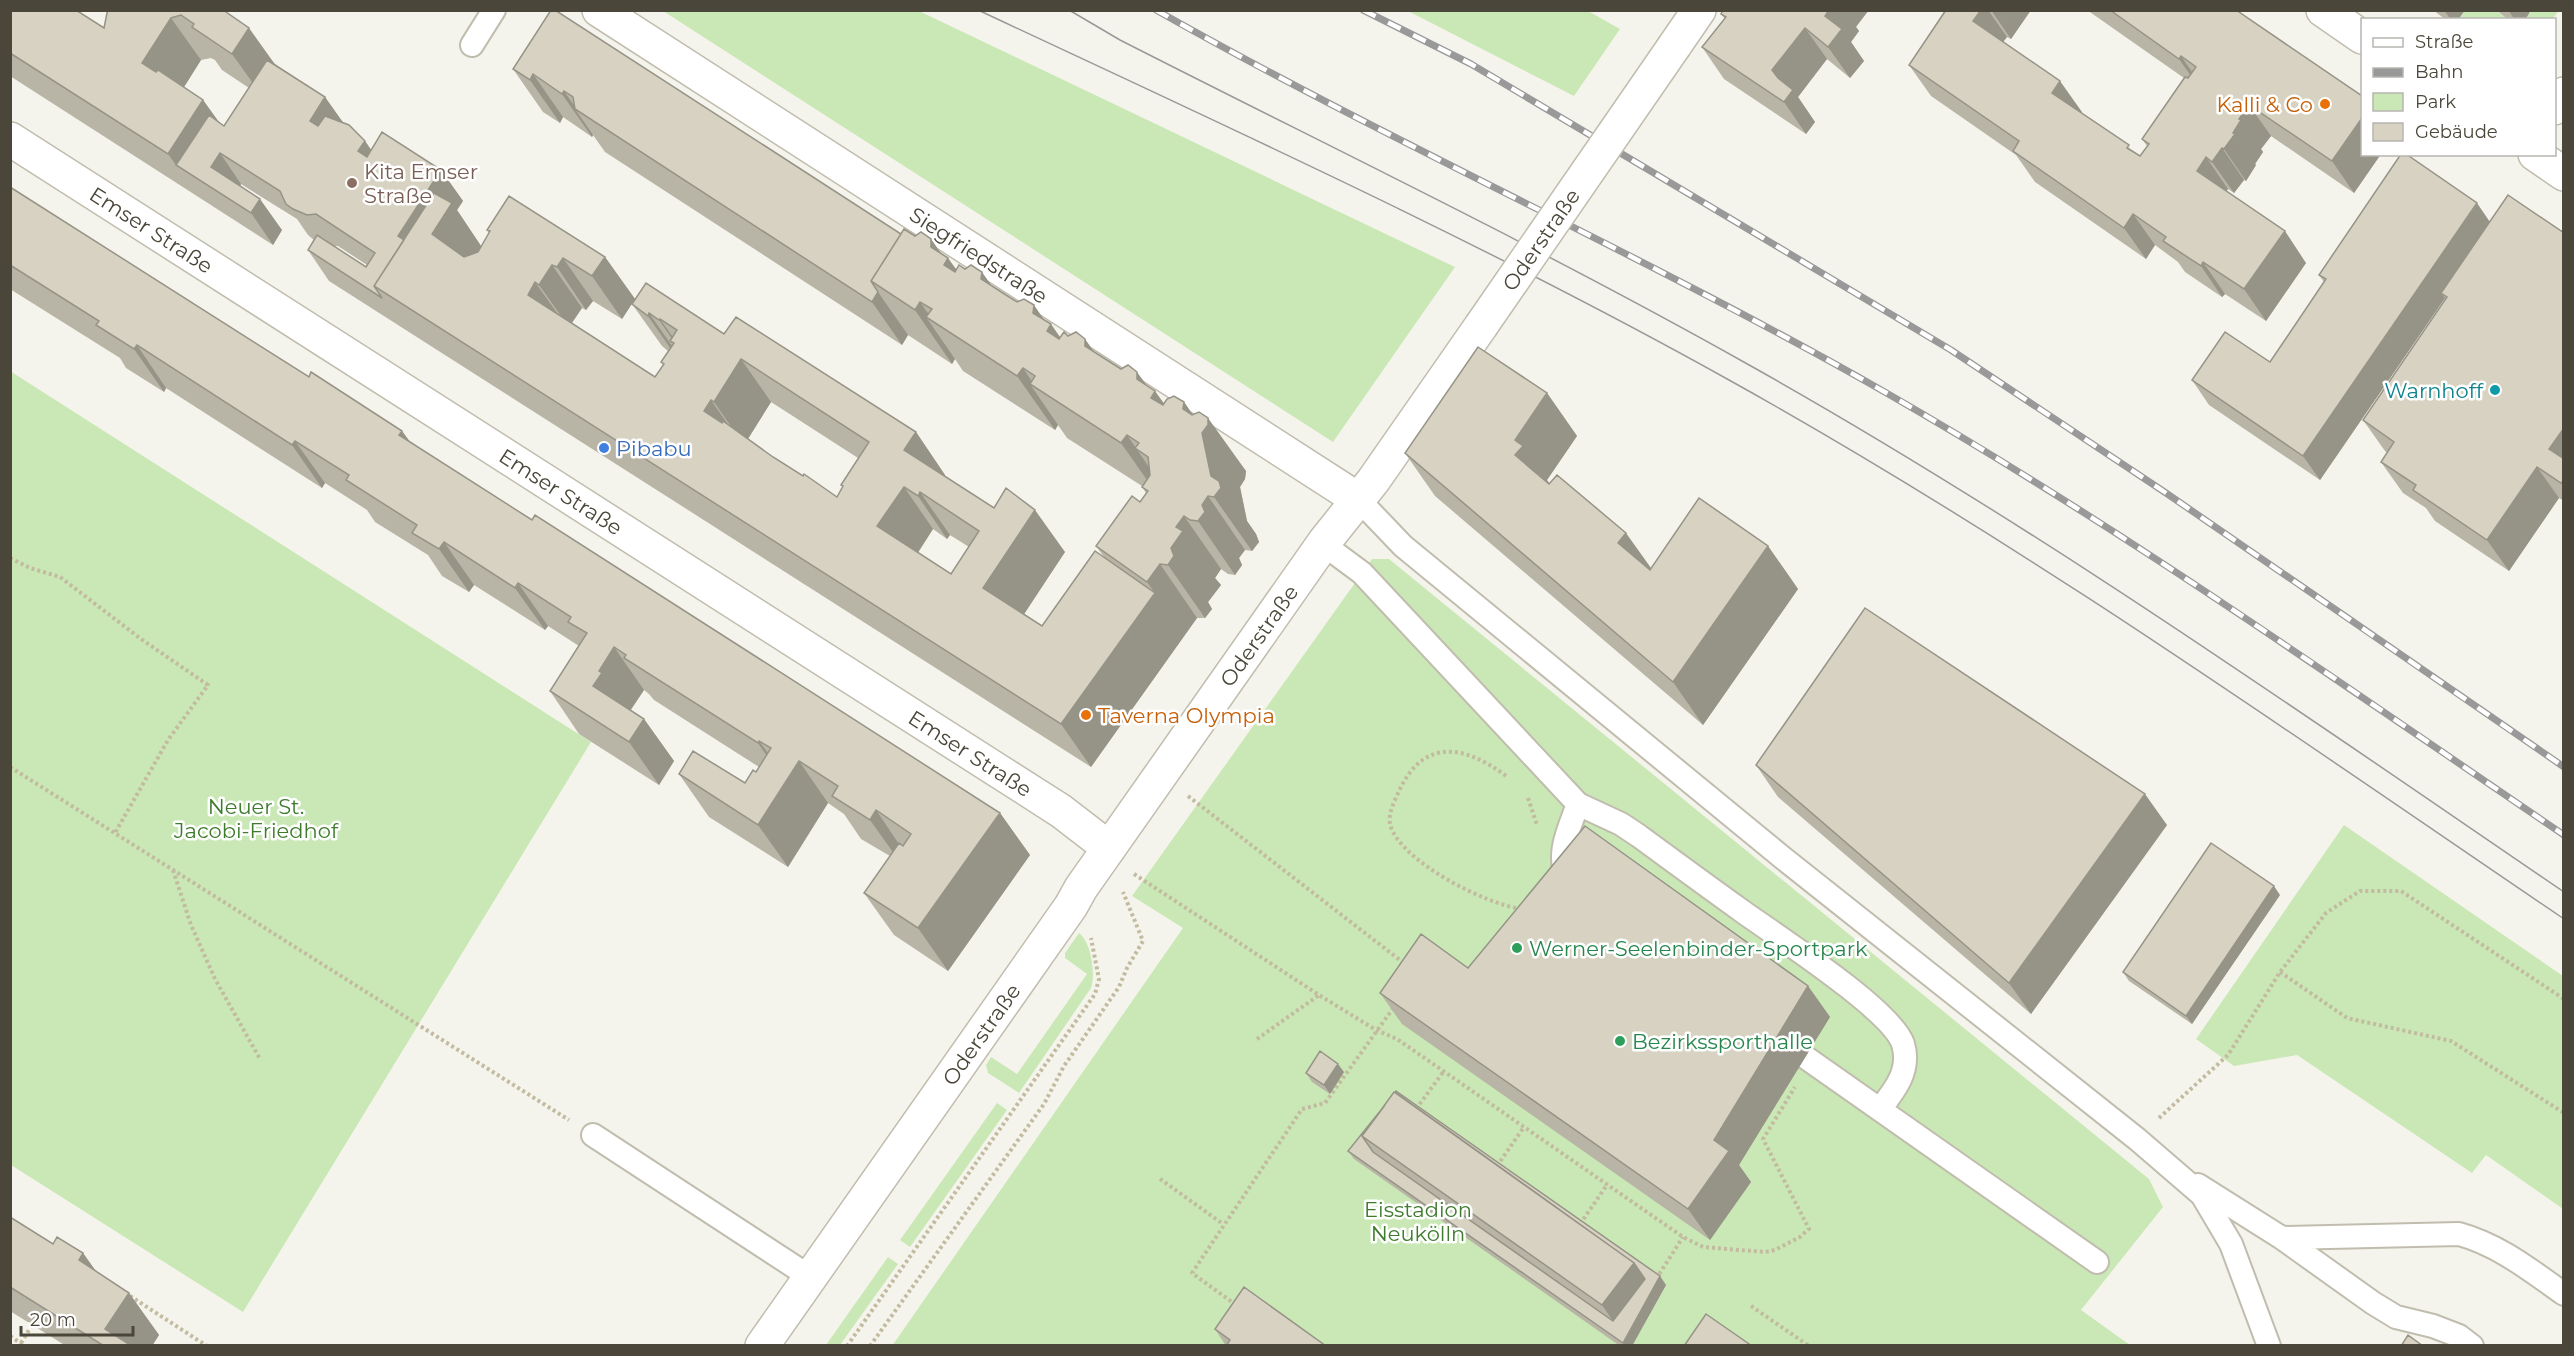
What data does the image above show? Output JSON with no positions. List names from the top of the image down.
{
  "streets": {
    "street": ["Emser Straße", "Oderstraße", "Siegfriedstraße"]
  },
  "crossings": [
    ["Emser Straße", "Oderstraße"],
    ["Oderstraße", "Siegfriedstraße"]
  ],
  "parks": ["Neuer St. Jacobi-Friedhof", "Eisstadion Neukölln"],
  "places": [
    "Kalli & Co",
    "Kita Emser Straße",
    "Warnhoff",
    "Pibabu",
    "Taverna Olympia",
    "Werner-Seelenbinder-Sportpark",
    "Bezirkssporthalle"
  ],
  "legend": [
    "Straße",
    "Bahn",
    "Park",
    "Gebäude"
  ],
  "scale_bar": "20 m"
}
